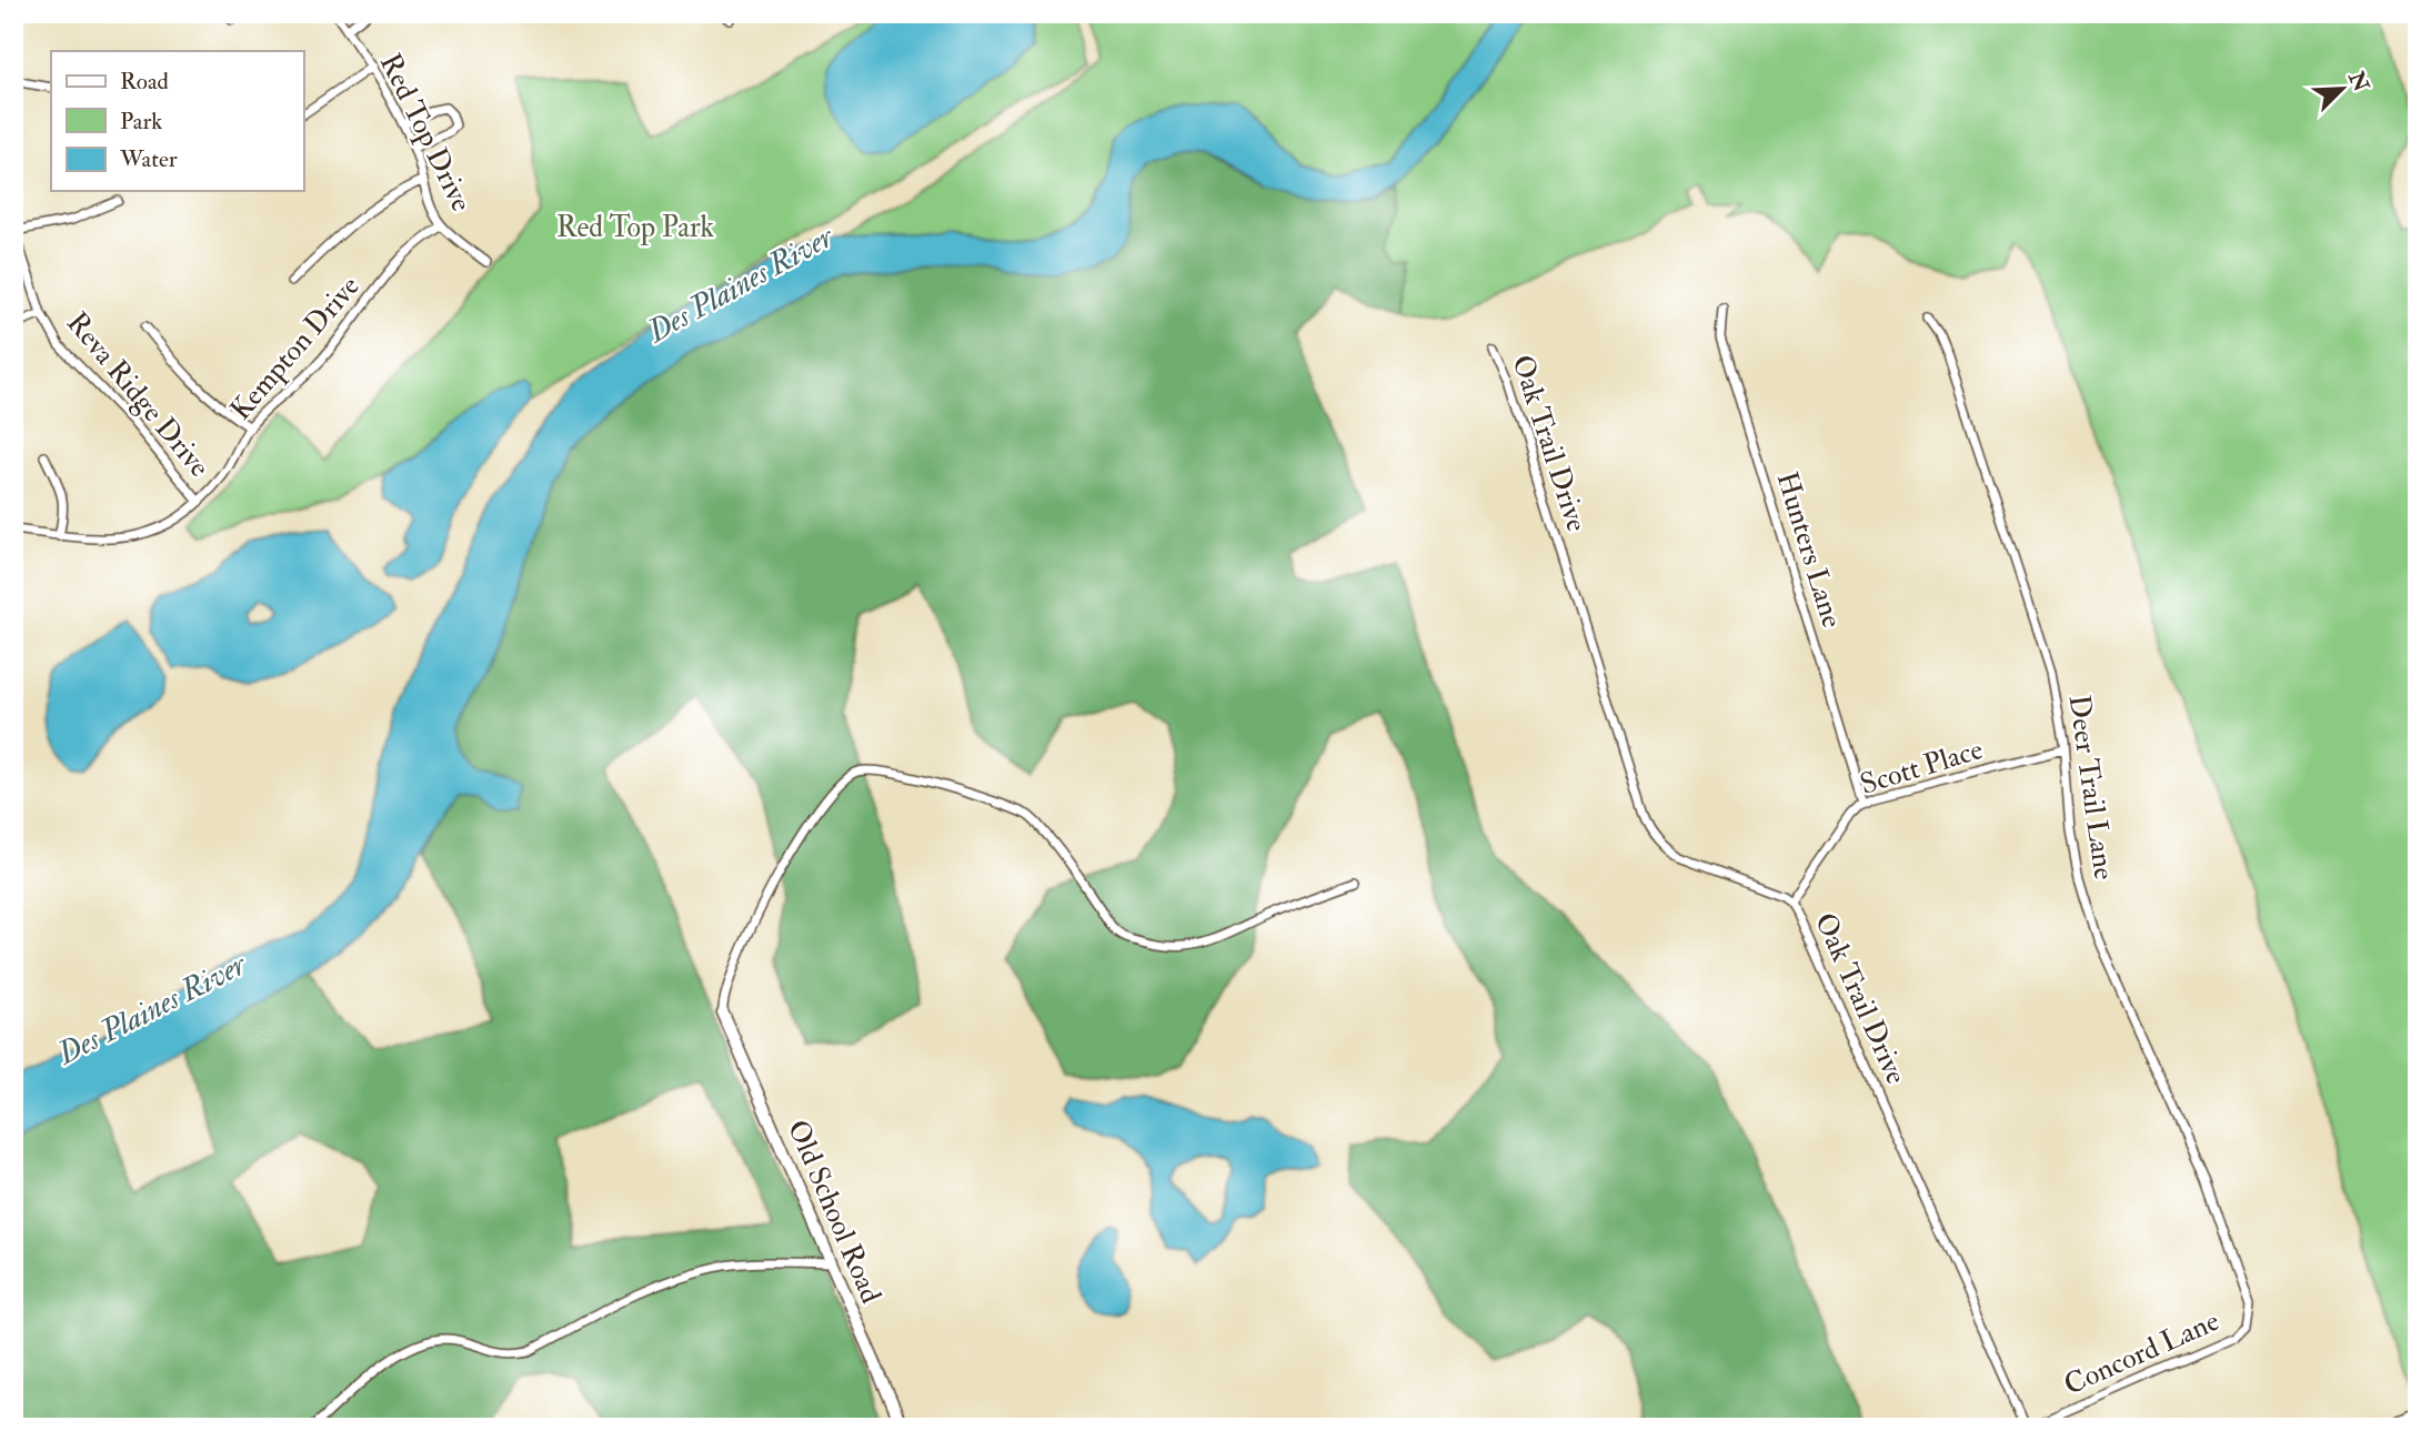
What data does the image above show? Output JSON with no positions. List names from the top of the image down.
{
  "streets": {
    "street": [
      "Red Top Drive",
      "Kempton Drive",
      "Reva Ridge Drive",
      "Oak Trail Drive",
      "Hunters Lane",
      "Scott Place",
      "Deer Trail Lane",
      "Old School Road",
      "Concord Lane"
    ]
  },
  "crossings": [
    ["Red Top Drive", "Kempton Drive"],
    ["Kempton Drive", "Reva Ridge Drive"],
    ["Oak Trail Drive", "Scott Place"],
    ["Oak Trail Drive", "Concord Lane"],
    ["Hunters Lane", "Scott Place"],
    ["Scott Place", "Deer Trail Lane"],
    ["Deer Trail Lane", "Concord Lane"]
  ],
  "water": ["Des Plaines River"],
  "parks": ["Red Top Park"],
  "legend": ["Road", "Park", "Water"],
  "north": "top right"
}
